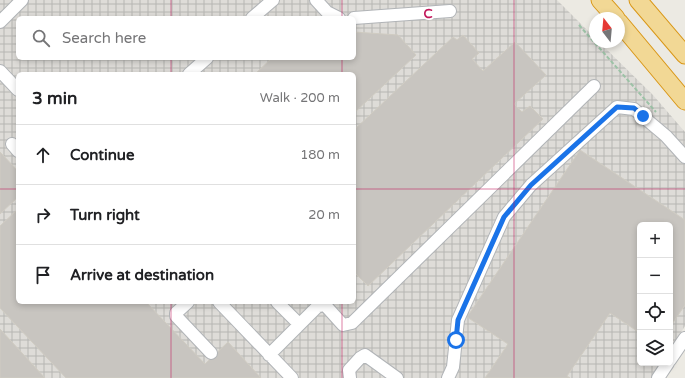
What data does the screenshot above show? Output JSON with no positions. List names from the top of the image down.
{
  "north": "top",
  "page": {
    "search": "Search here",
    "heading": ["3 min", "Walk · 200 m"],
    "list": [
      ["Continue", "180 m"],
      ["Turn right", "20 m"],
      "Arrive at destination"
    ],
    "map_buttons": ["+", "−"]
  },
  "grid": {
    "columns": ["C"]
  }
}
